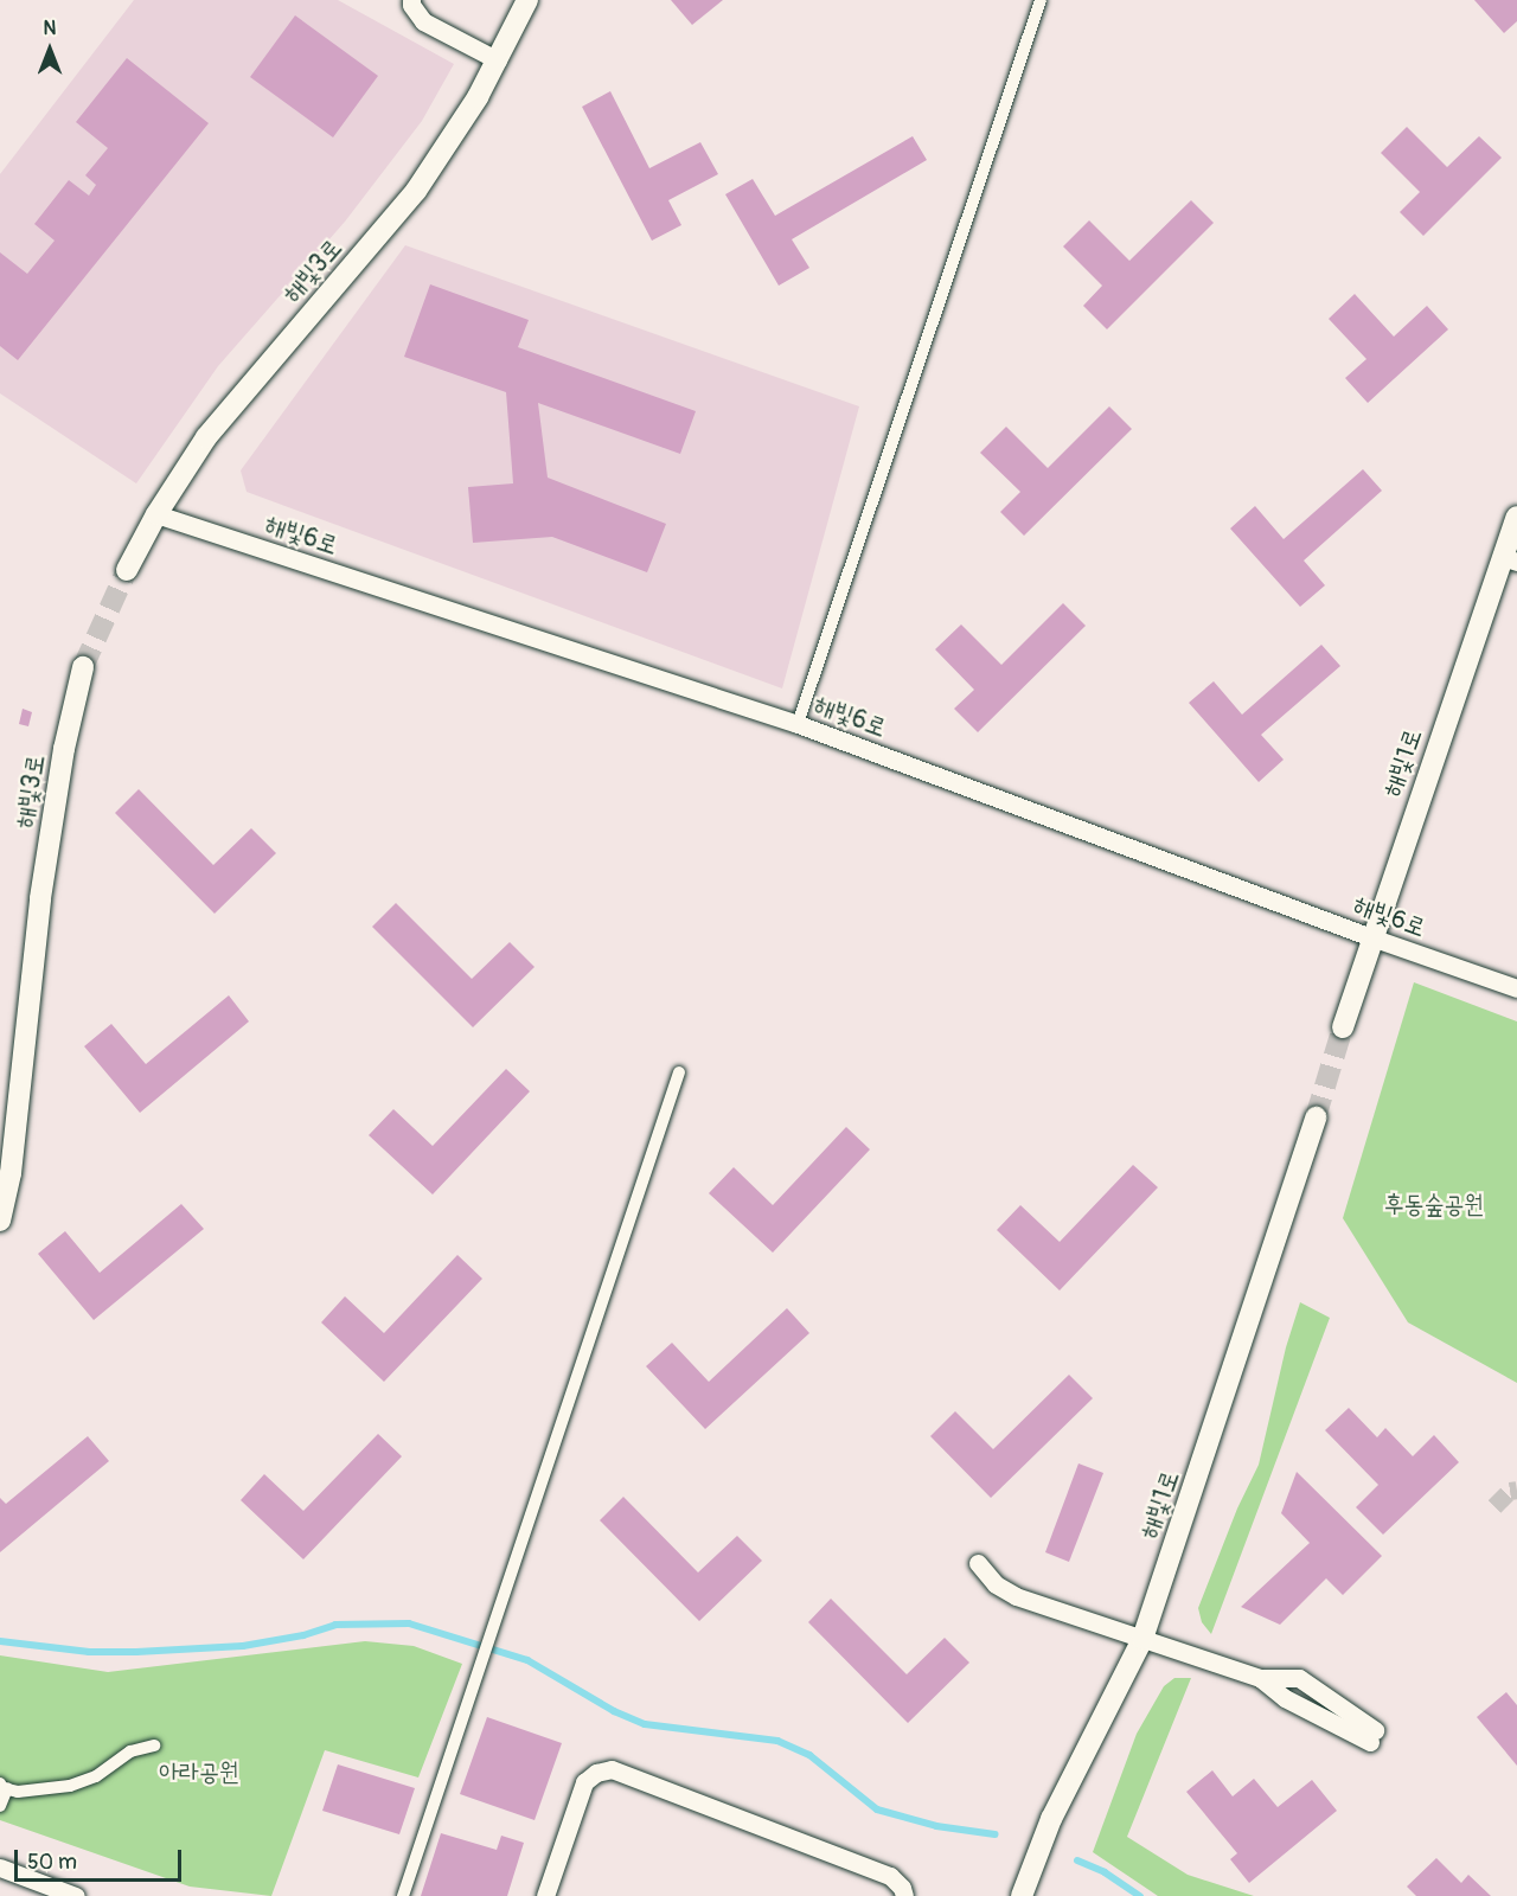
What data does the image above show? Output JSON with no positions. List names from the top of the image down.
{
  "streets": {
    "street": ["해빛3로", "해빛6로", "해빛1로"]
  },
  "crossings": [
    ["해빛3로", "해빛6로"],
    ["해빛6로", "해빛1로"]
  ],
  "parks": ["후동숲공원", "아라공원"],
  "scale_bar": "50 m",
  "north": "top"
}
